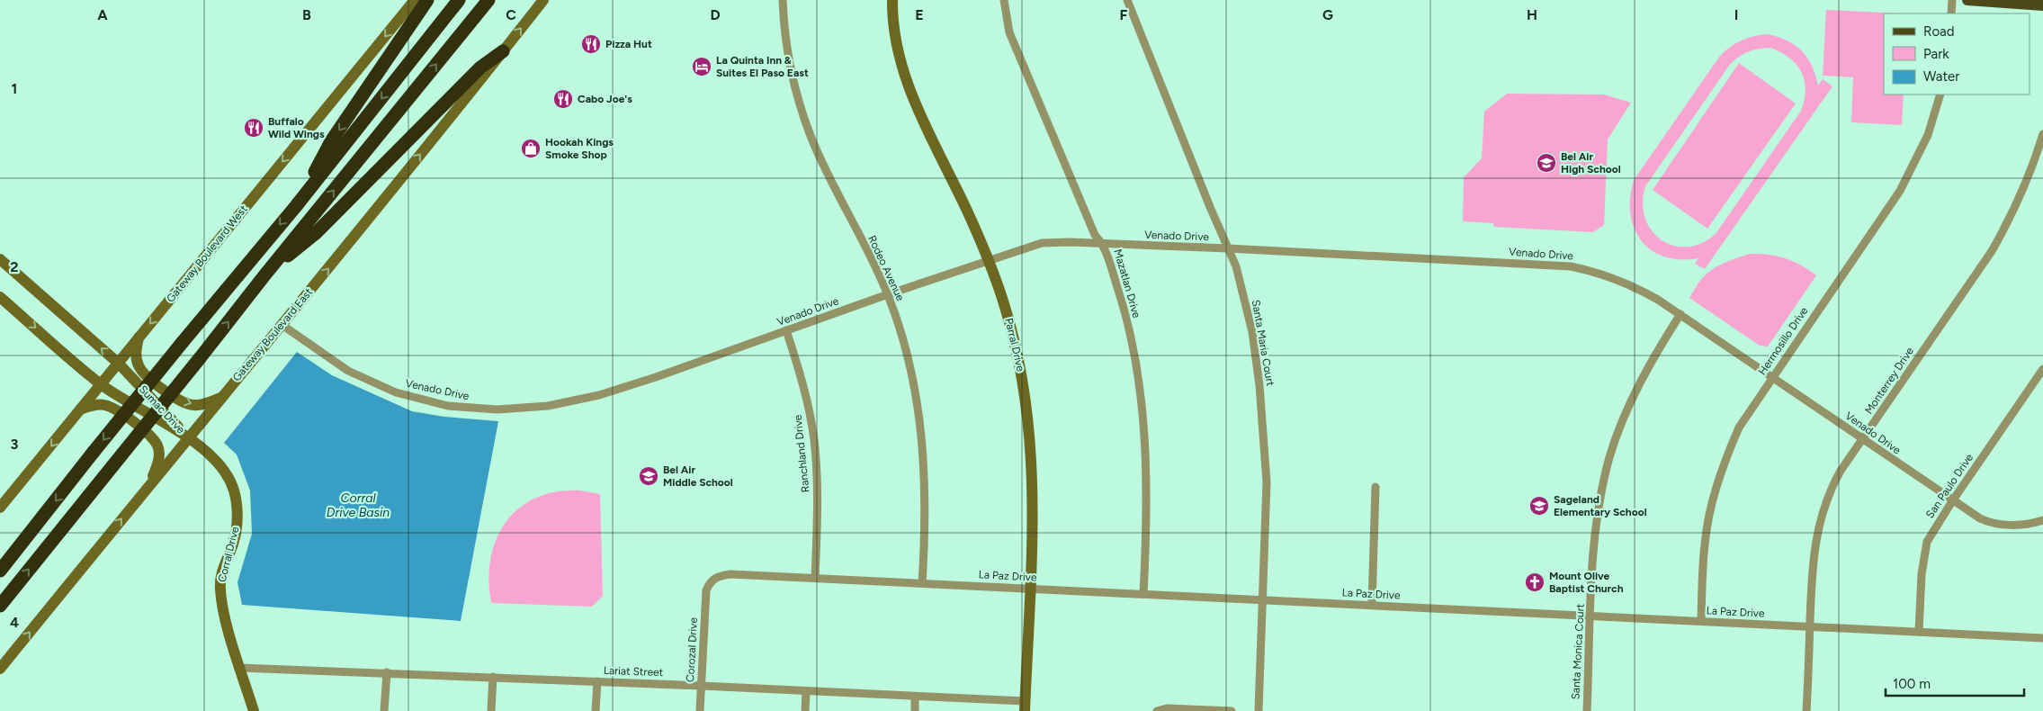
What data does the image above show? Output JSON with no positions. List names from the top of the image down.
{
  "streets": {
    "main road": [
      "Gateway Boulevard West",
      "Gateway Boulevard East",
      "Parral Drive",
      "Sumac Drive",
      "Corral Drive"
    ],
    "street": [
      "Venado Drive",
      "Rodeo Avenue",
      "Mazatlan Drive",
      "Hermosillo Drive",
      "Santa Maria Court",
      "Monterrey Drive",
      "Ranchland Drive",
      "San Paulo Drive",
      "La Paz Drive",
      "Corozal Drive",
      "Santa Monica Court",
      "Lariat Street"
    ]
  },
  "crossings": [
    ["Venado Drive", "Rodeo Avenue"],
    ["Venado Drive", "Mazatlan Drive"],
    ["Venado Drive", "Gateway Boulevard East"],
    ["Venado Drive", "Hermosillo Drive"],
    ["Venado Drive", "Santa Maria Court"],
    ["Venado Drive", "Parral Drive"],
    ["Venado Drive", "Monterrey Drive"],
    ["Venado Drive", "Ranchland Drive"],
    ["Venado Drive", "San Paulo Drive"],
    ["Venado Drive", "Santa Monica Court"],
    ["Gateway Boulevard West", "Sumac Drive"],
    ["Rodeo Avenue", "La Paz Drive"],
    ["Mazatlan Drive", "La Paz Drive"],
    ["Gateway Boulevard East", "Sumac Drive"],
    ["Gateway Boulevard East", "Corral Drive"],
    ["Hermosillo Drive", "La Paz Drive"],
    ["Santa Maria Court", "La Paz Drive"],
    ["Parral Drive", "La Paz Drive"],
    ["Parral Drive", "Lariat Street"],
    ["Monterrey Drive", "La Paz Drive"],
    ["Sumac Drive", "Corral Drive"],
    ["Ranchland Drive", "La Paz Drive"],
    ["San Paulo Drive", "La Paz Drive"],
    ["Corral Drive", "Lariat Street"],
    ["La Paz Drive", "Corozal Drive"],
    ["La Paz Drive", "Santa Monica Court"],
    ["Corozal Drive", "Lariat Street"]
  ],
  "one_way": ["Gateway Boulevard West", "Gateway Boulevard East"],
  "water": ["Corral Drive Basin"],
  "places": {
    "restaurant": ["Pizza Hut", "Cabo Joe's", "Buffalo Wild Wings"],
    "hotel": ["La Quinta Inn & Suites El Paso East"],
    "shop": ["Hookah Kings Smoke Shop"],
    "school or university": ["Bel Air High School", "Bel Air Middle School", "Sageland Elementary School"],
    "church": ["Mount Olive Baptist Church"]
  },
  "legend": ["Road", "Park", "Water"],
  "scale_bar": "100 m",
  "grid": {
    "columns": [
      "A",
      "B",
      "C",
      "D",
      "E",
      "F",
      "G",
      "H",
      "I"
    ],
    "rows": [
      "1",
      "2",
      "3",
      "4"
    ]
  }
}
